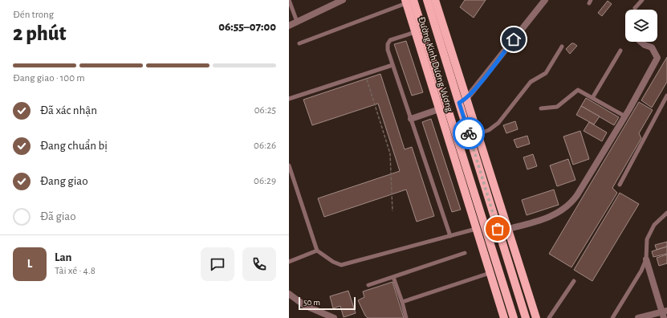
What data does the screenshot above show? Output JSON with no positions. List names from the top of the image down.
{
  "streets": {
    "main road": ["Đường Kinh Dương Vương"]
  },
  "scale_bar": "50 m",
  "page": {
    "heading": ["2 phút", "Đến trong", "06:55–07:00"],
    "panel": ["Lan", "Tài xế · 4.8"],
    "bar": "Đang giao · 100 m",
    "list": [
      ["Đã xác nhận", "06:25"],
      ["Đang chuẩn bị", "06:26"],
      ["Đang giao", "06:29"],
      "Đã giao"
    ],
    "round": "L",
    "scale": "50 m"
  }
}
